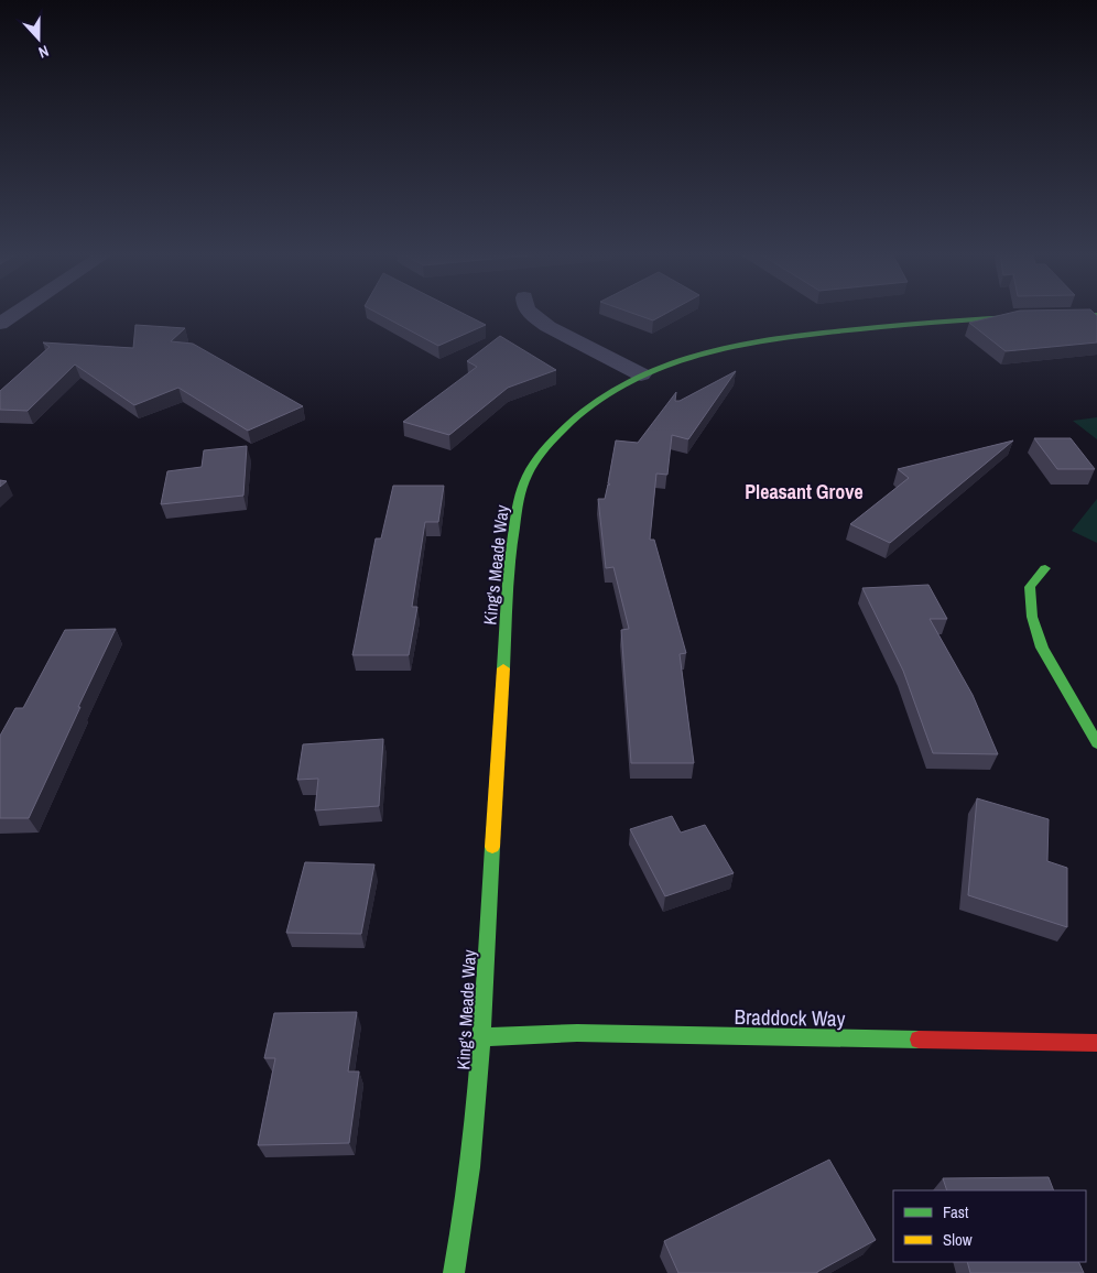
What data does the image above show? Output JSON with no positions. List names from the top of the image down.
{
  "streets": {
    "street": ["King's Meade Way", "Braddock Way"]
  },
  "crossings": [
    ["King's Meade Way", "Braddock Way"]
  ],
  "districts": ["Pleasant Grove"],
  "legend": ["Fast", "Slow"],
  "north": "bottom"
}
